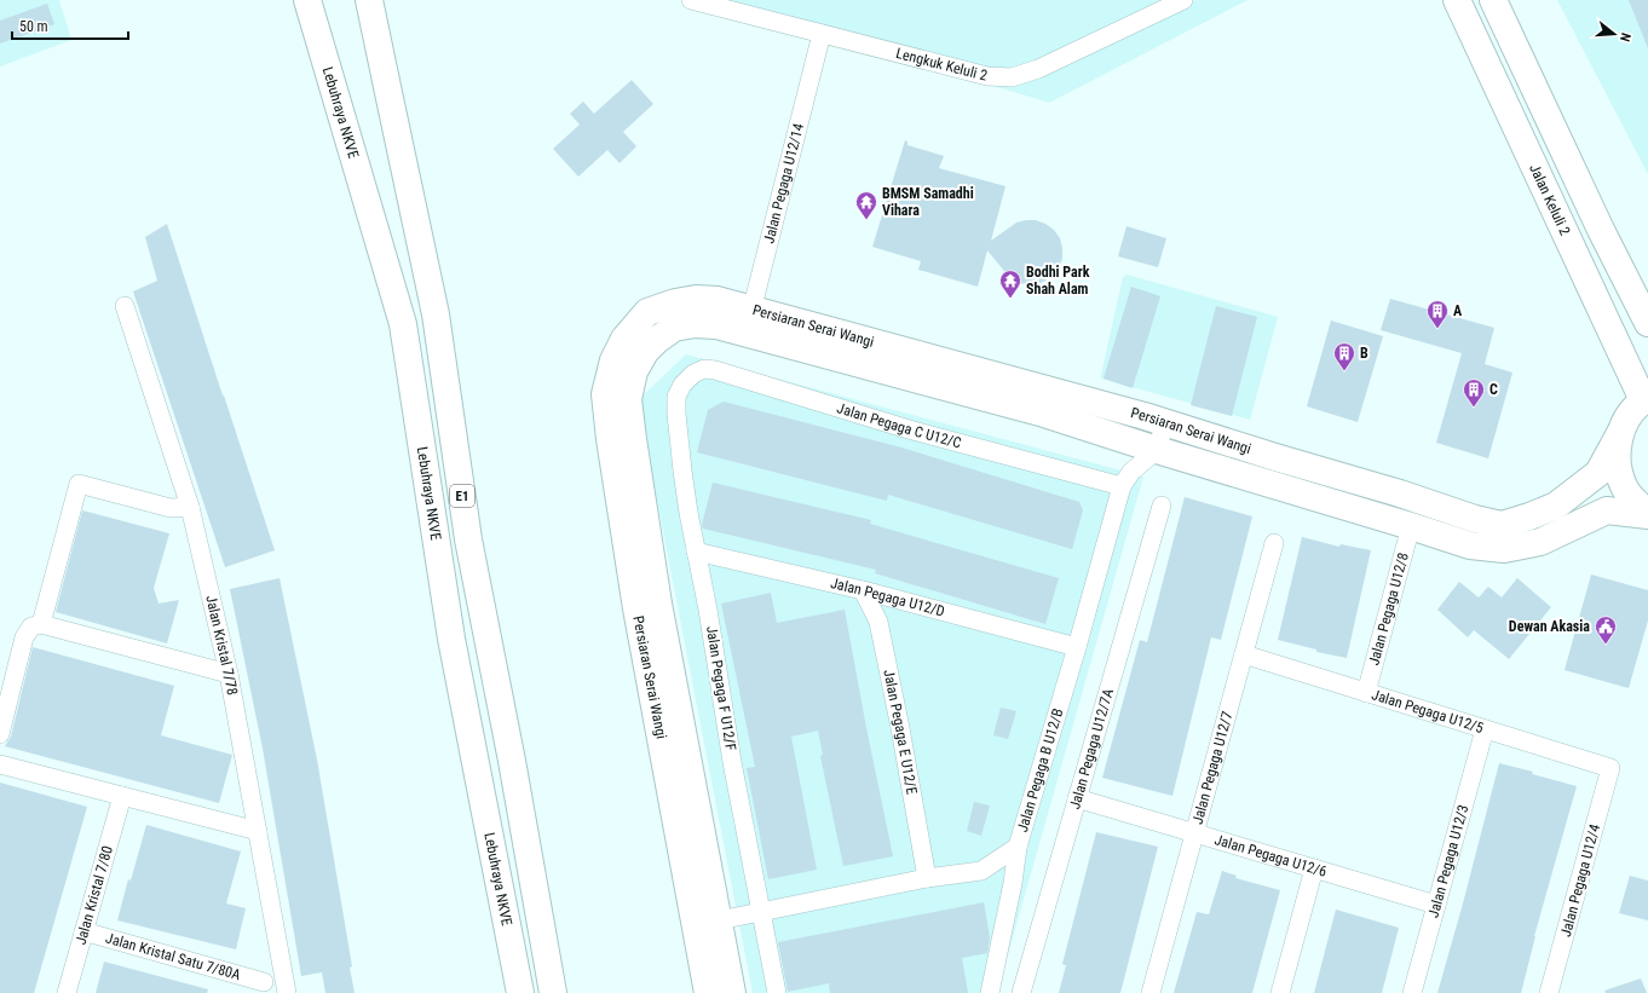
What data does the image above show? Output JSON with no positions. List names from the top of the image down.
{
  "streets": {
    "main road": [
      "Lebuhraya NKVE",
      "Jalan Keluli 2",
      "Persiaran Serai Wangi",
      "E1"
    ],
    "street": [
      "Lengkuk Keluli 2",
      "Jalan Pegaga U12/14",
      "Jalan Pegaga C U12/C",
      "Jalan Pegaga U12/D",
      "Jalan Pegaga U12/8",
      "Jalan Kristal 7/78",
      "Jalan Pegaga F U12/F",
      "Jalan Pegaga U12/5",
      "Jalan Pegaga E U12/E",
      "Jalan Pegaga U12/7A",
      "Jalan Pegaga U12/7",
      "Jalan Pegaga B U12/B",
      "Jalan Pegaga U12/6",
      "Jalan Pegaga U12/3",
      "Jalan Pegaga U12/4",
      "Jalan Kristal 7/80",
      "Jalan Kristal Satu 7/80A"
    ]
  },
  "crossings": [
    ["Lengkuk Keluli 2", "Jalan Pegaga U12/14"],
    ["Jalan Pegaga U12/14", "Persiaran Serai Wangi"],
    ["Jalan Keluli 2", "Persiaran Serai Wangi"],
    ["Persiaran Serai Wangi", "Jalan Pegaga U12/8"],
    ["Persiaran Serai Wangi", "Jalan Pegaga B U12/B"],
    ["Jalan Pegaga C U12/C", "Jalan Pegaga F U12/F"],
    ["Jalan Pegaga C U12/C", "Jalan Pegaga B U12/B"],
    ["Jalan Pegaga U12/D", "Jalan Pegaga F U12/F"],
    ["Jalan Pegaga U12/D", "Jalan Pegaga E U12/E"],
    ["Jalan Pegaga U12/D", "Jalan Pegaga B U12/B"],
    ["Jalan Pegaga U12/8", "Jalan Pegaga U12/5"],
    ["Jalan Pegaga F U12/F", "Jalan Pegaga B U12/B"],
    ["Jalan Pegaga U12/5", "Jalan Pegaga U12/7"],
    ["Jalan Pegaga U12/5", "Jalan Pegaga U12/3"],
    ["Jalan Pegaga U12/5", "Jalan Pegaga U12/4"],
    ["Jalan Pegaga E U12/E", "Jalan Pegaga B U12/B"],
    ["Jalan Pegaga U12/7A", "Jalan Pegaga U12/6"],
    ["Jalan Pegaga U12/7", "Jalan Pegaga U12/6"],
    ["Jalan Pegaga U12/6", "Jalan Pegaga U12/3"],
    ["Jalan Kristal 7/80", "Jalan Kristal Satu 7/80A"]
  ],
  "places": {
    "temple": ["BMSM Samadhi Vihara", "Bodhi Park Shah Alam"],
    "building": ["A", "B", "C"],
    "public building": ["Dewan Akasia"]
  },
  "scale_bar": "50 m",
  "north": "right"
}
